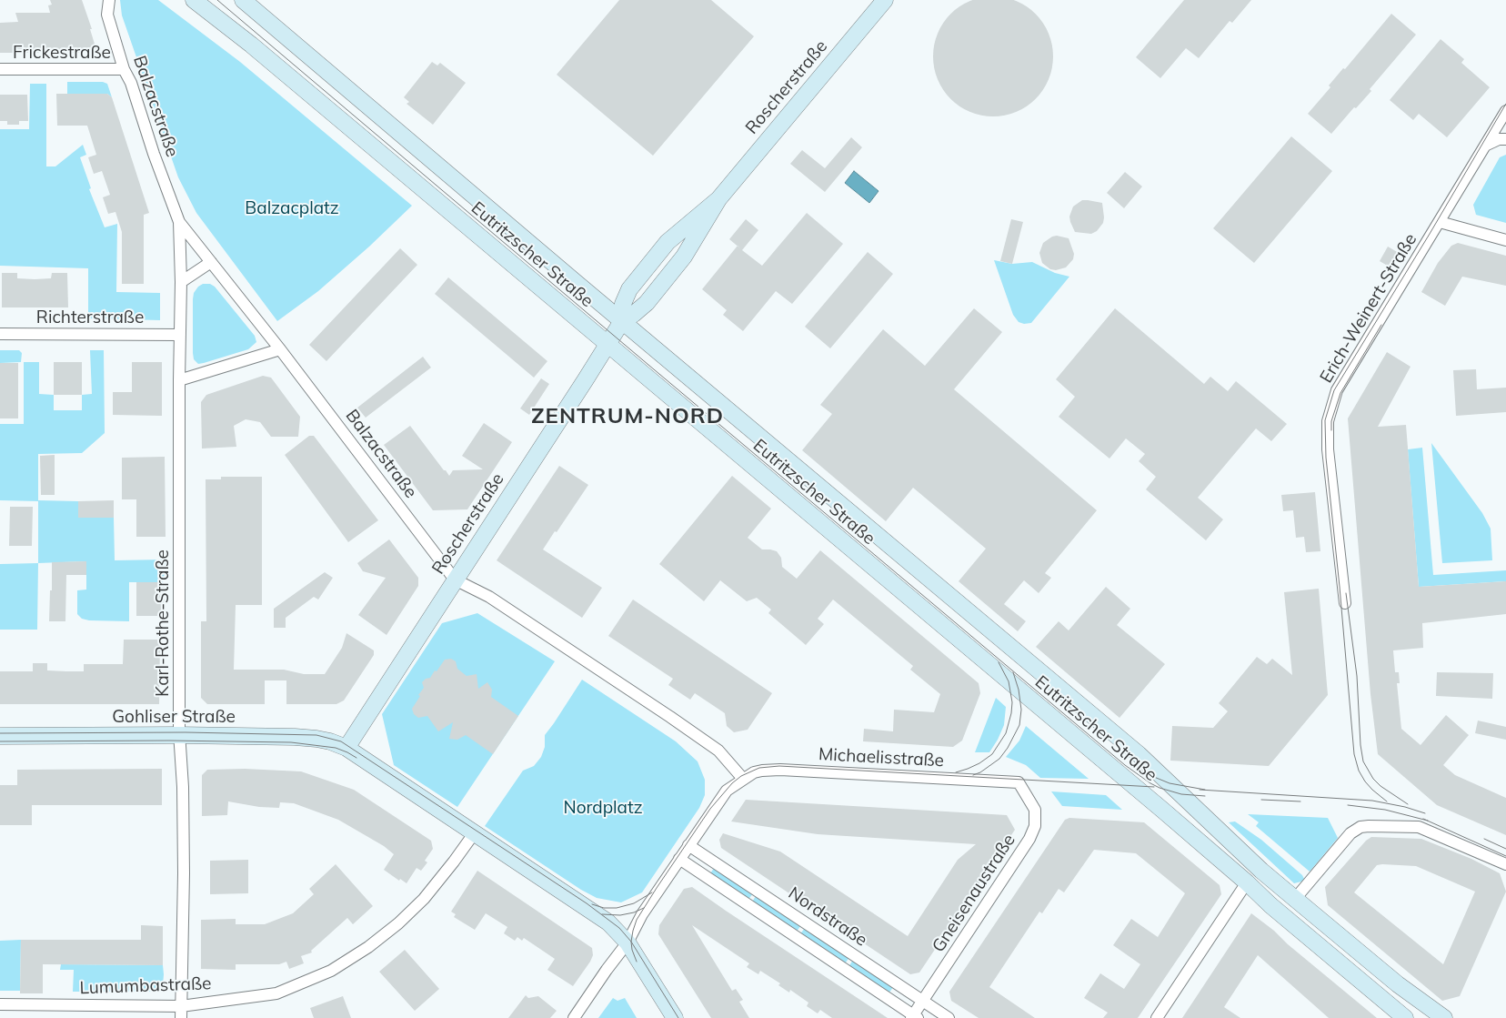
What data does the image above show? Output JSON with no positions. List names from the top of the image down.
{
  "streets": {
    "main road": ["Roscherstraße", "Eutritzscher Straße", "Gohliser Straße"],
    "street": [
      "Frickestraße",
      "Balzacstraße",
      "Erich-Weinert-Straße",
      "Richterstraße",
      "Karl-Rothe-Straße",
      "Michaelisstraße",
      "Gneisenaustraße",
      "Nordstraße",
      "Lumumbastraße"
    ]
  },
  "crossings": [
    ["Frickestraße", "Balzacstraße"],
    ["Roscherstraße", "Balzacstraße"],
    ["Roscherstraße", "Eutritzscher Straße"],
    ["Roscherstraße", "Gohliser Straße"],
    ["Balzacstraße", "Karl-Rothe-Straße"],
    ["Richterstraße", "Karl-Rothe-Straße"],
    ["Karl-Rothe-Straße", "Gohliser Straße"],
    ["Karl-Rothe-Straße", "Lumumbastraße"],
    ["Michaelisstraße", "Gneisenaustraße"],
    ["Gneisenaustraße", "Nordstraße"]
  ],
  "districts": ["ZENTRUM-NORD"],
  "parks": ["Balzacplatz", "Nordplatz"]
}
